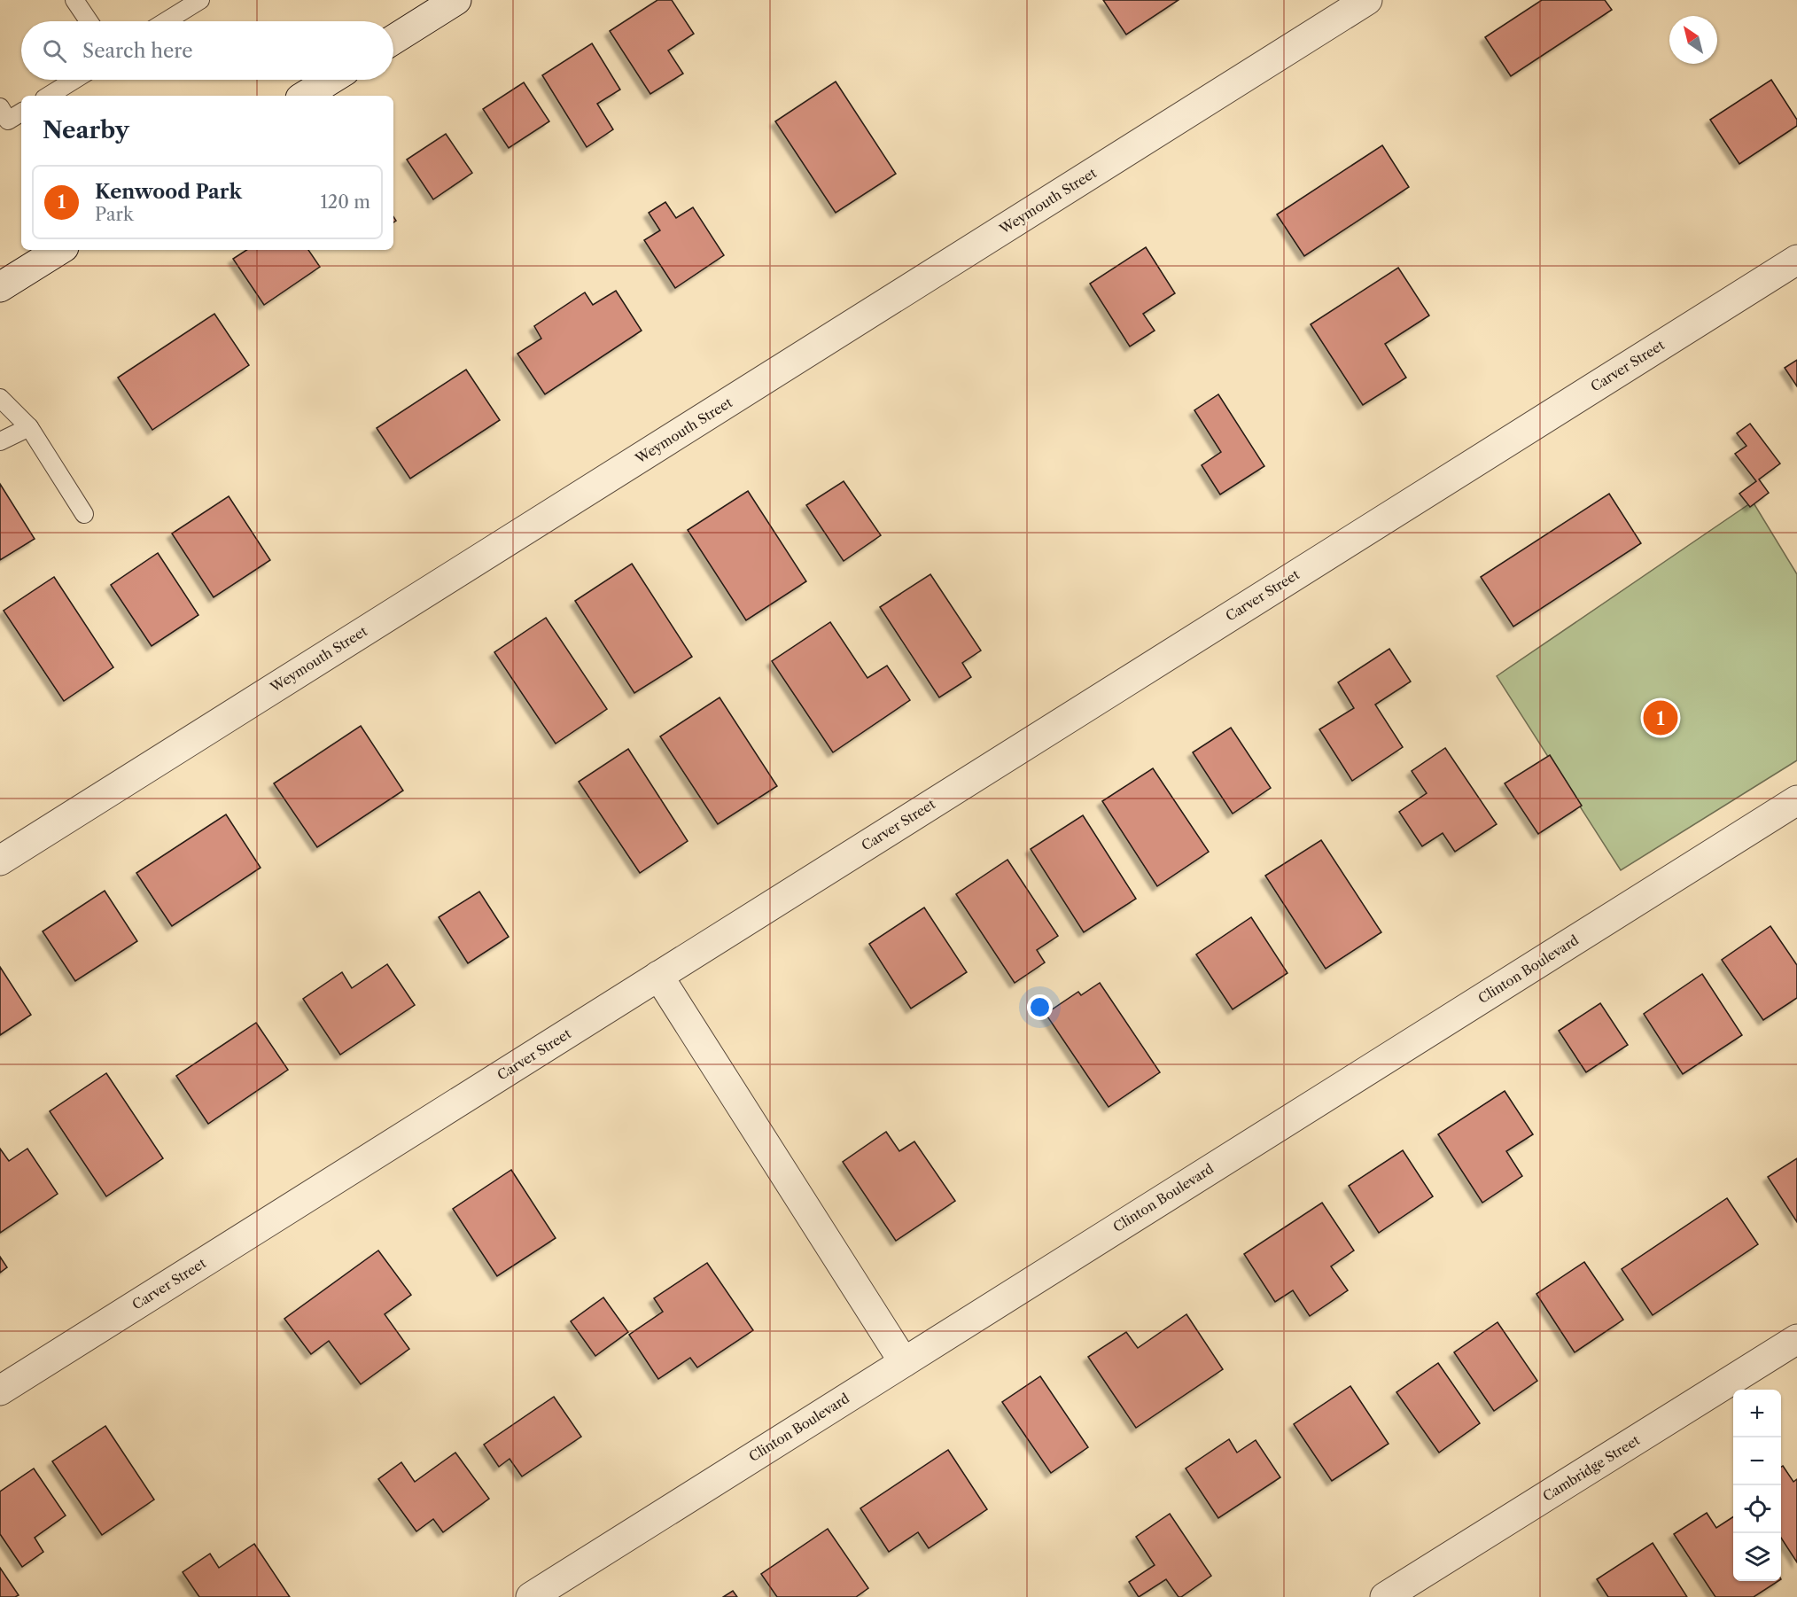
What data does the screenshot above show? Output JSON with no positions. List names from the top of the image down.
{
  "streets": {
    "street": [
      "Weymouth Street",
      "Carver Street",
      "Clinton Boulevard",
      "Cambridge Street"
    ]
  },
  "north": "top left",
  "page": {
    "search": "Search here",
    "heading": "Nearby",
    "list": [
      {
        "mark": "1",
        "name": "Kenwood Park",
        "note": "Park",
        "value": "120 m"
      }
    ],
    "pins": "1",
    "map_buttons": ["+", "−"]
  }
}
